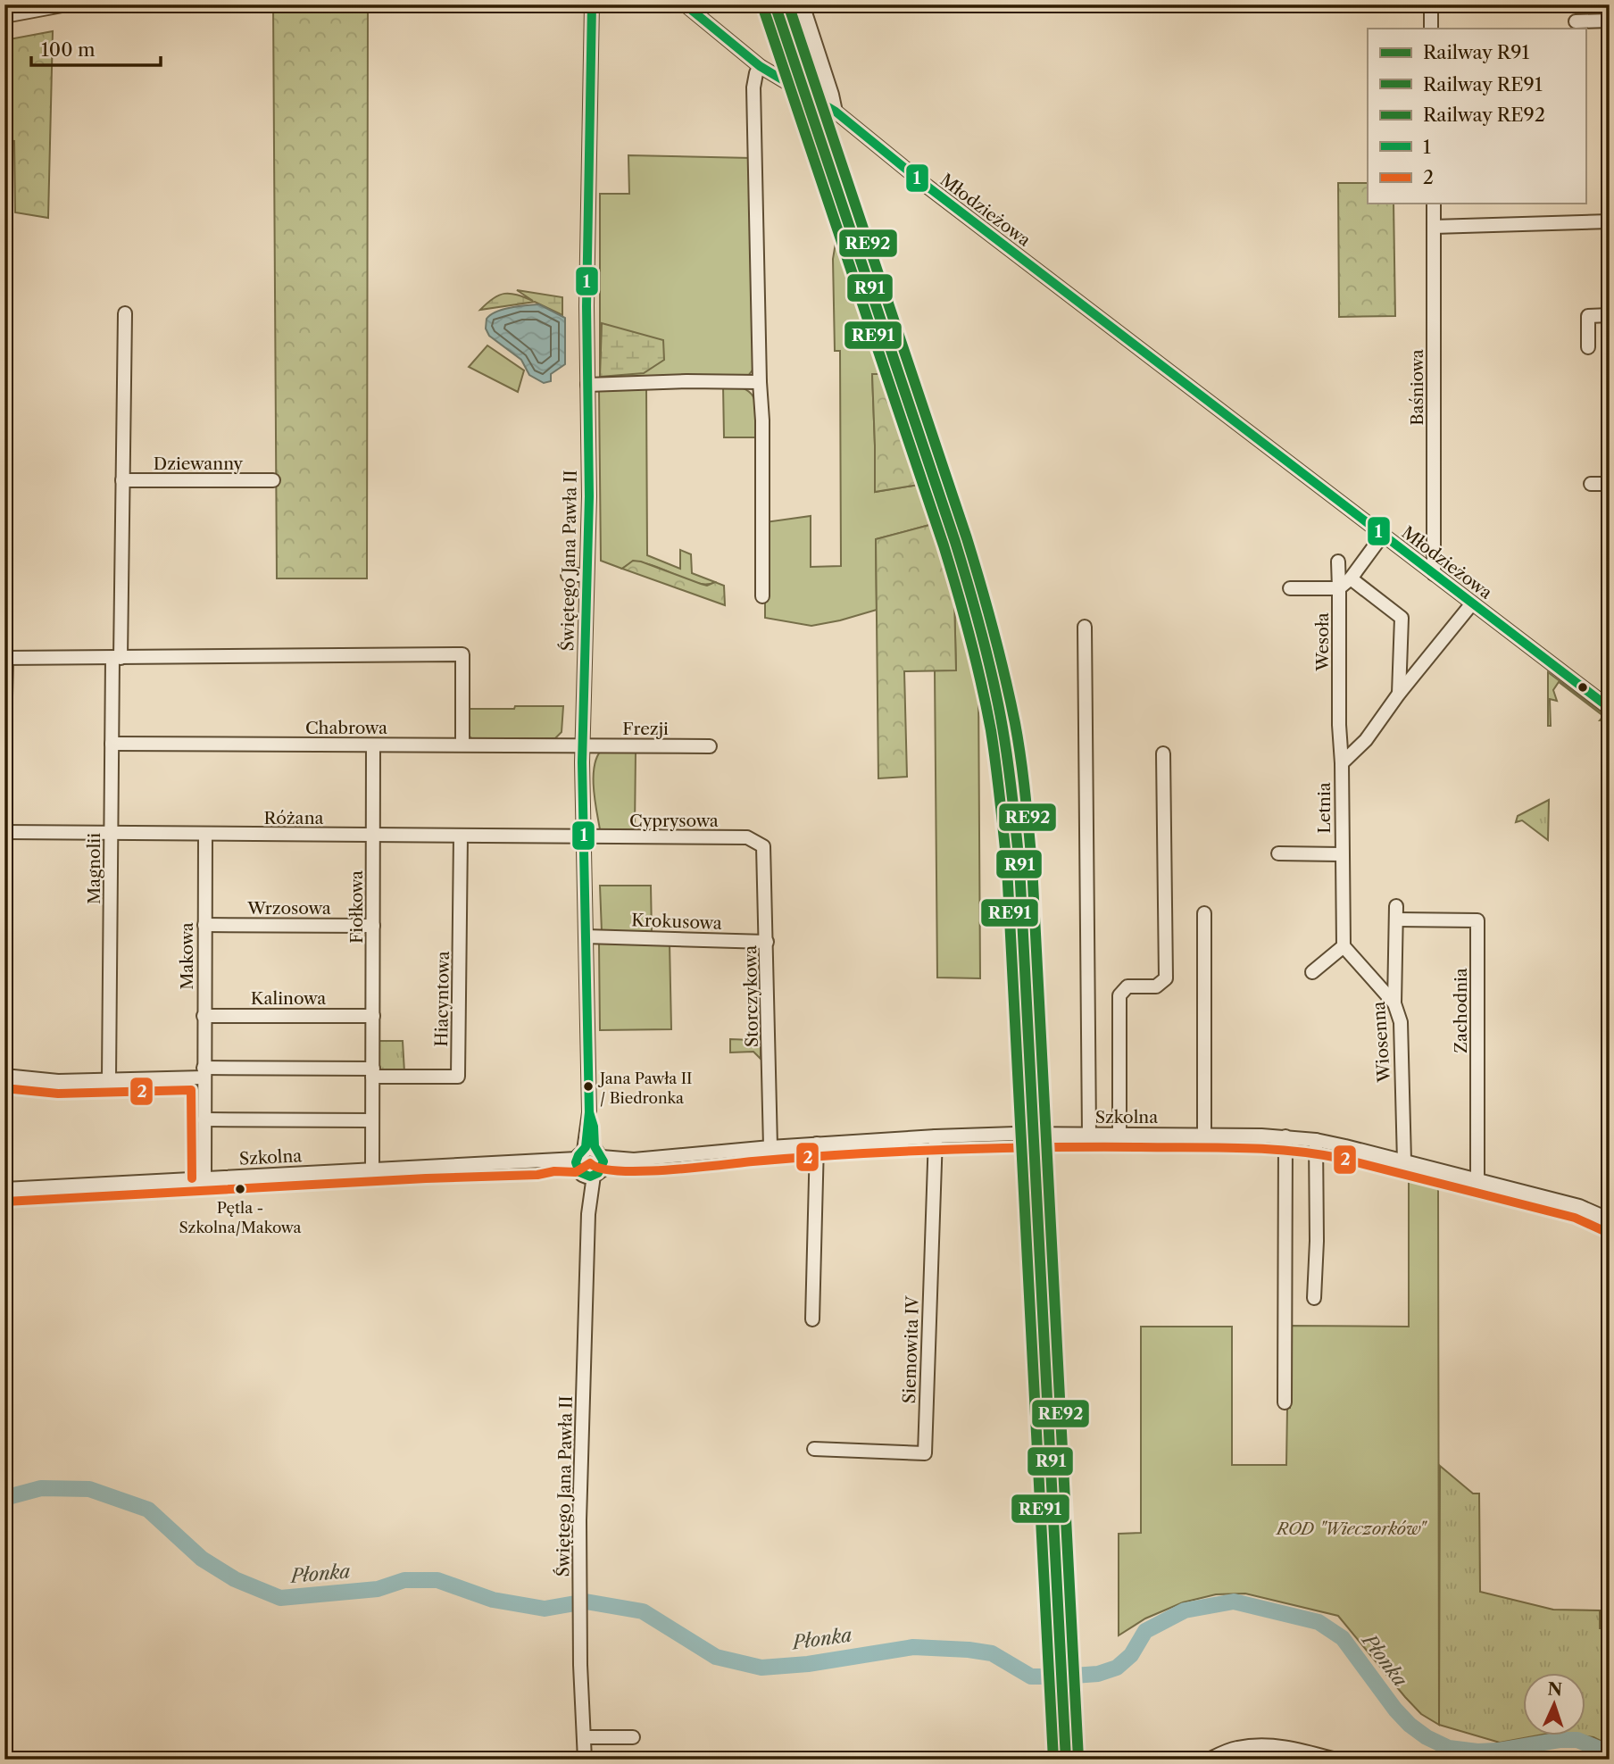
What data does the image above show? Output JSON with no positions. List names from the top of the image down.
{
  "streets": {
    "street": [
      "Młodzieżowa",
      "Baśniowa",
      "Dziewanny",
      "Świętego Jana Pawła II",
      "Wesoła",
      "Chabrowa",
      "Frezji",
      "Letnia",
      "Różana",
      "Cyprysowa",
      "Magnolii",
      "Fiołkowa",
      "Wrzosowa",
      "Krokusowa",
      "Makowa",
      "Storczykowa",
      "Kalinowa",
      "Hiacyntowa",
      "Zachodnia",
      "Wiosenna",
      "Szkolna",
      "Siemowita IV"
    ]
  },
  "crossings": [
    ["Młodzieżowa", "Baśniowa"],
    ["Młodzieżowa", "Wesoła"],
    ["Młodzieżowa", "Letnia"],
    ["Dziewanny", "Magnolii"],
    ["Świętego Jana Pawła II", "Chabrowa"],
    ["Świętego Jana Pawła II", "Frezji"],
    ["Świętego Jana Pawła II", "Różana"],
    ["Świętego Jana Pawła II", "Cyprysowa"],
    ["Świętego Jana Pawła II", "Krokusowa"],
    ["Świętego Jana Pawła II", "Szkolna"],
    ["Wesoła", "Letnia"],
    ["Chabrowa", "Frezji"],
    ["Chabrowa", "Magnolii"],
    ["Chabrowa", "Fiołkowa"],
    ["Różana", "Cyprysowa"],
    ["Różana", "Magnolii"],
    ["Różana", "Fiołkowa"],
    ["Różana", "Makowa"],
    ["Różana", "Hiacyntowa"],
    ["Cyprysowa", "Storczykowa"],
    ["Fiołkowa", "Wrzosowa"],
    ["Fiołkowa", "Kalinowa"],
    ["Fiołkowa", "Hiacyntowa"],
    ["Fiołkowa", "Szkolna"],
    ["Wrzosowa", "Makowa"],
    ["Krokusowa", "Storczykowa"],
    ["Makowa", "Kalinowa"],
    ["Makowa", "Szkolna"],
    ["Storczykowa", "Szkolna"],
    ["Zachodnia", "Wiosenna"],
    ["Zachodnia", "Szkolna"],
    ["Wiosenna", "Szkolna"],
    ["Szkolna", "Siemowita IV"]
  ],
  "water": ["Płonka"],
  "parks": ["ROD \"Wieczorków\""],
  "places": ["Jana Pawła II / Biedronka", "Pętla - Szkolna/Makowa"],
  "lines": [
    "rail line R91",
    "rail line RE92",
    "transit line 1",
    "rail line RE91",
    "transit line 2"
  ],
  "legend": [
    "Railway R91",
    "Railway RE91",
    "Railway RE92",
    "1",
    "2"
  ],
  "scale_bar": "100 m",
  "north": "top"
}
